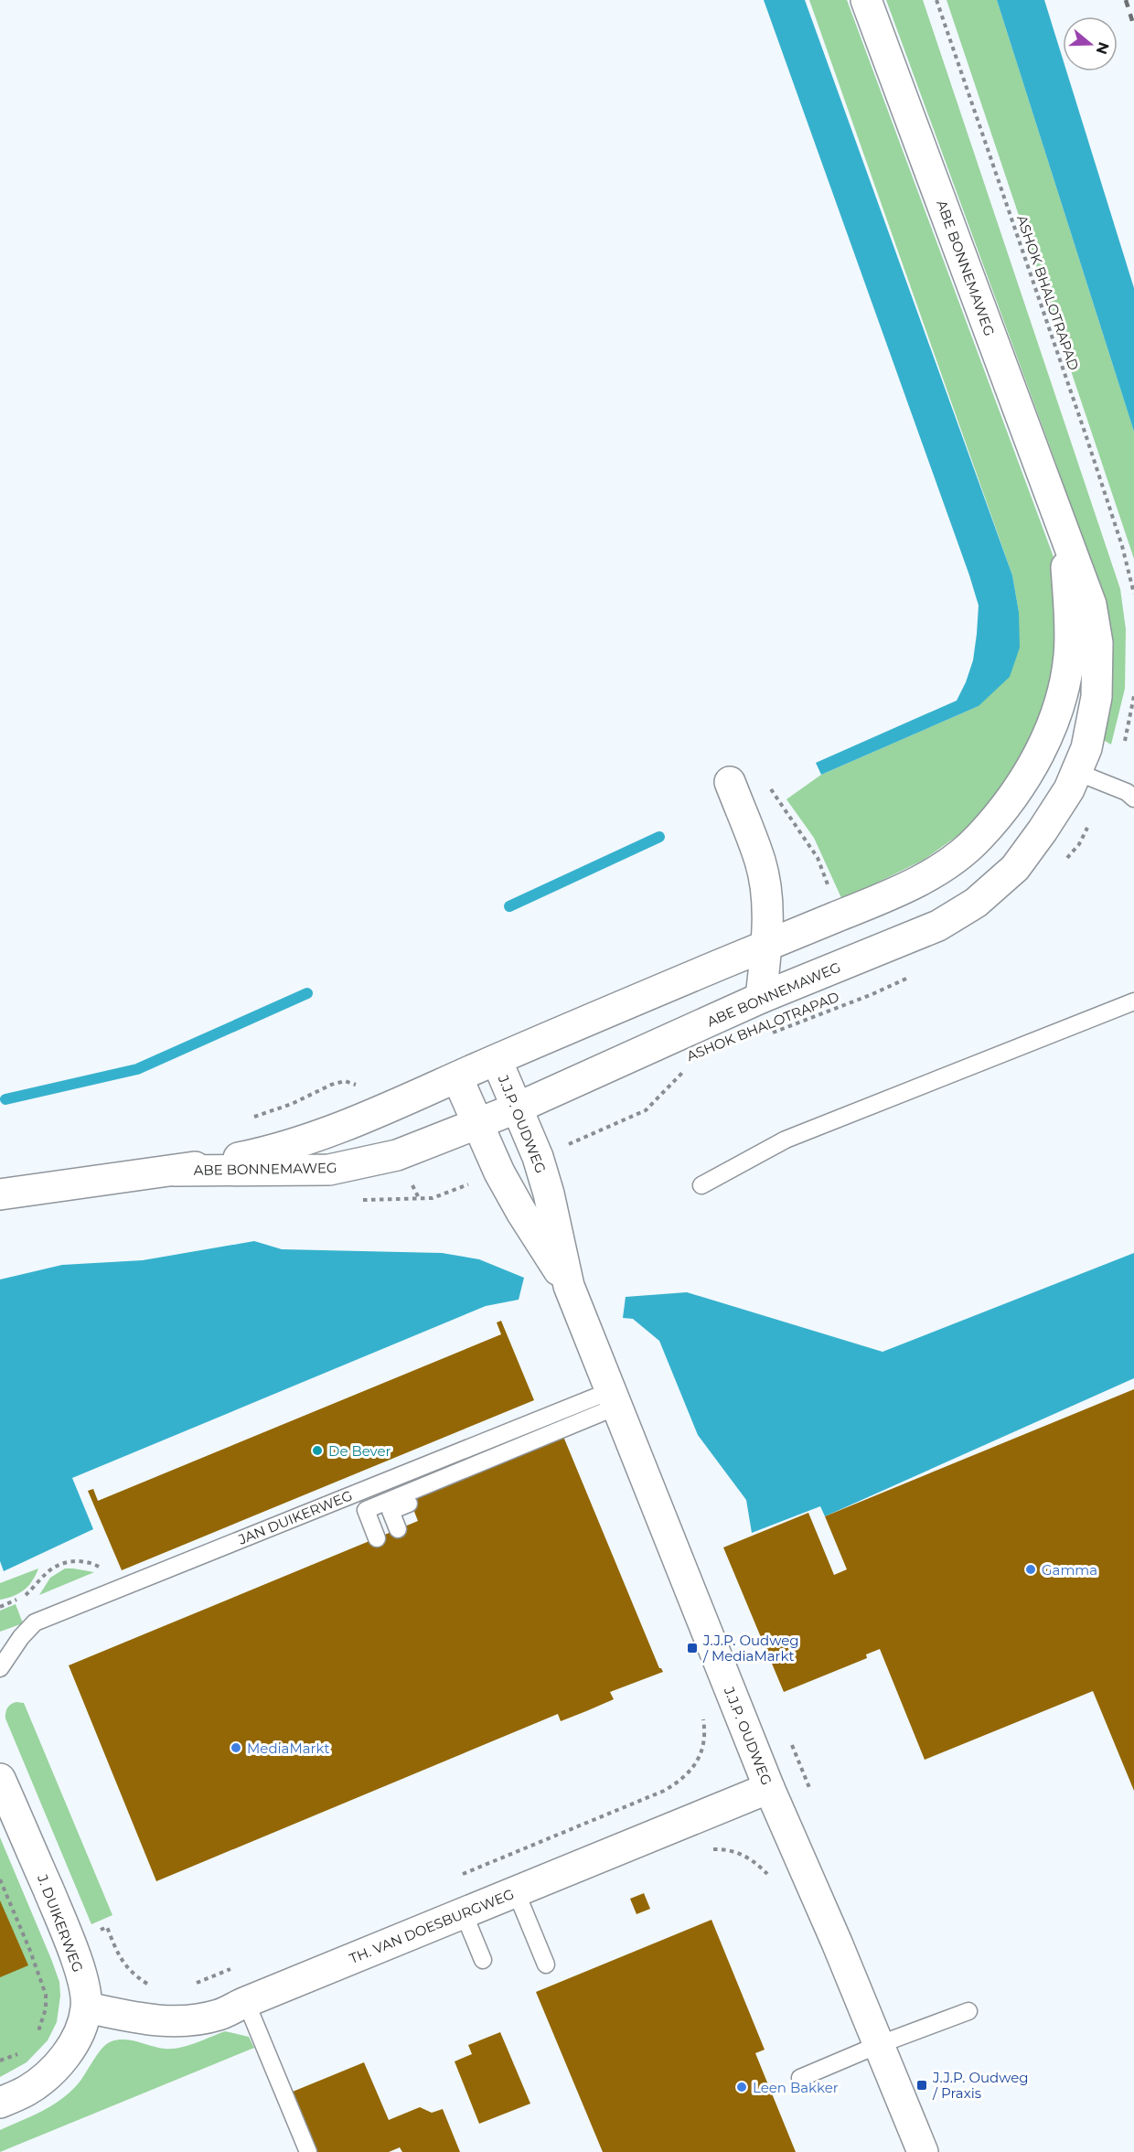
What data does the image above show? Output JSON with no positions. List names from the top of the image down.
{
  "streets": {
    "street": [
      "ABE BONNEMAWEG",
      "J.J.P. OUDWEG",
      "J. DUIKERWEG",
      "TH. VAN DOESBURGWEG"
    ],
    "lane": ["JAN DUIKERWEG"],
    "path": ["ASHOK BHALOTRAPAD"]
  },
  "crossings": [
    ["ABE BONNEMAWEG", "J.J.P. OUDWEG"],
    ["J.J.P. OUDWEG", "JAN DUIKERWEG"],
    ["J.J.P. OUDWEG", "TH. VAN DOESBURGWEG"],
    ["J. DUIKERWEG", "TH. VAN DOESBURGWEG"]
  ],
  "places": {
    "other": [
      "De Bever",
      "Gamma",
      "MediaMarkt",
      "Leen Bakker"
    ],
    "transit": ["J.J.P. Oudweg / MediaMarkt", "J.J.P. Oudweg / Praxis"]
  },
  "north": "right"
}
